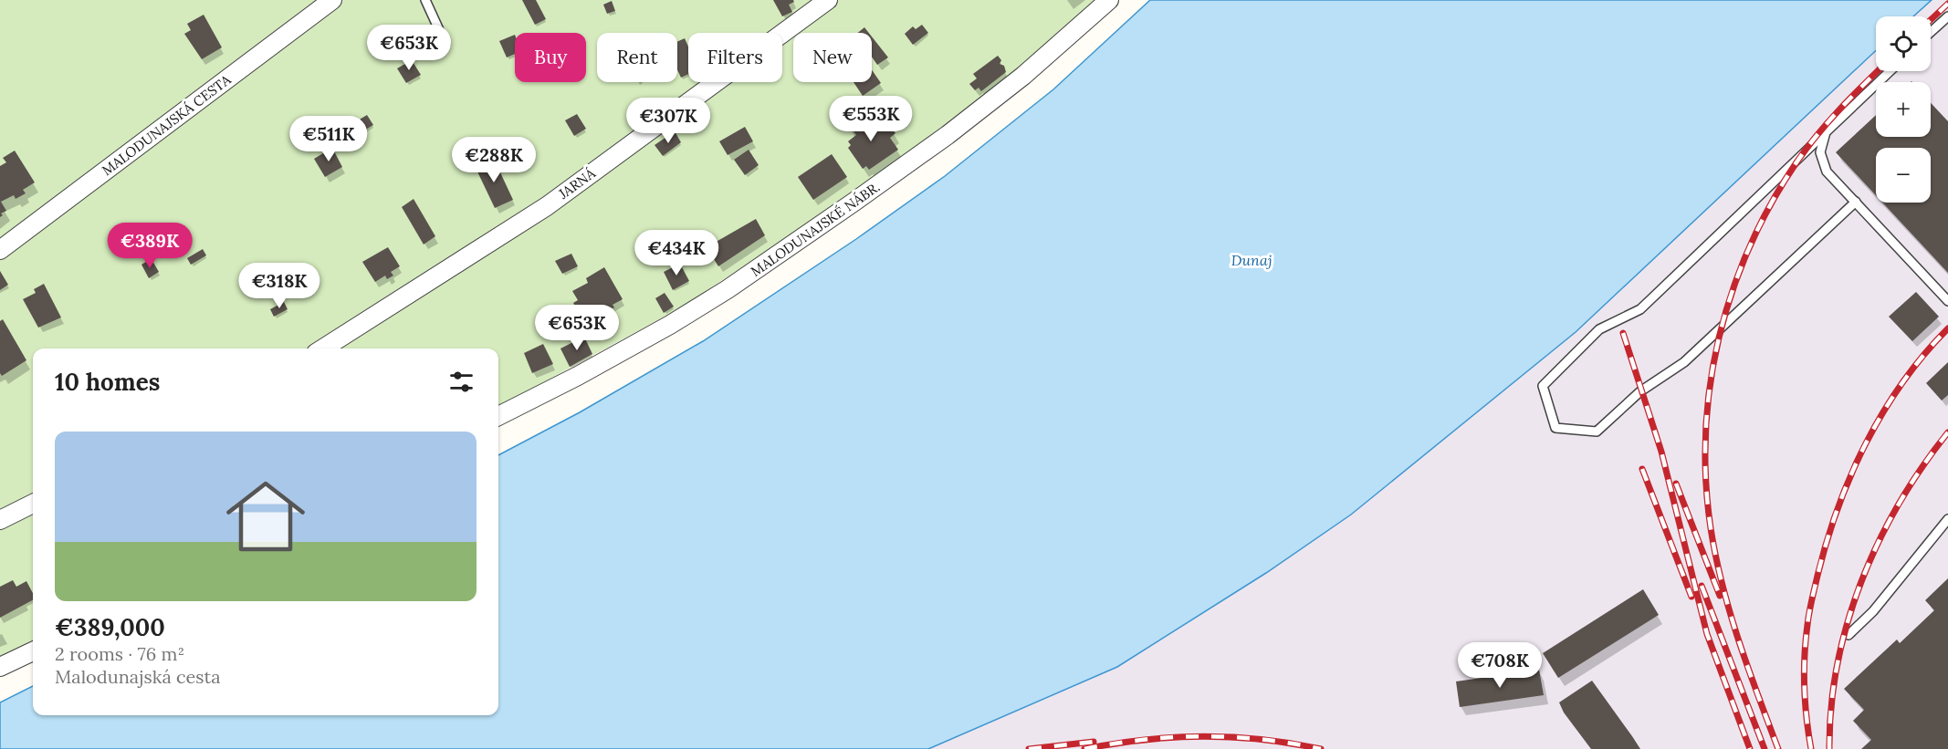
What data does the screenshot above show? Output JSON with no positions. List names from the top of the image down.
{
  "streets": {
    "street": ["MALODUNAJSKÁ CESTA", "JARNÁ", "MALODUNAJSKÉ NÁBR."]
  },
  "water": ["Dunaj"],
  "page": {
    "map_buttons": ["+", "−"],
    "price": [
      "€653K",
      "€553K",
      "€307K",
      "€511K",
      "€288K",
      "€389K",
      "€434K",
      "€318K",
      "€653K",
      "€708K"
    ],
    "chip": [
      "Buy",
      "Rent",
      "Filters",
      "New"
    ],
    "heading": "10 homes",
    "list": [
      {
        "name": "€389,000",
        "note": "2 rooms · 76 m² · Malodunajská cesta"
      }
    ]
  }
}
